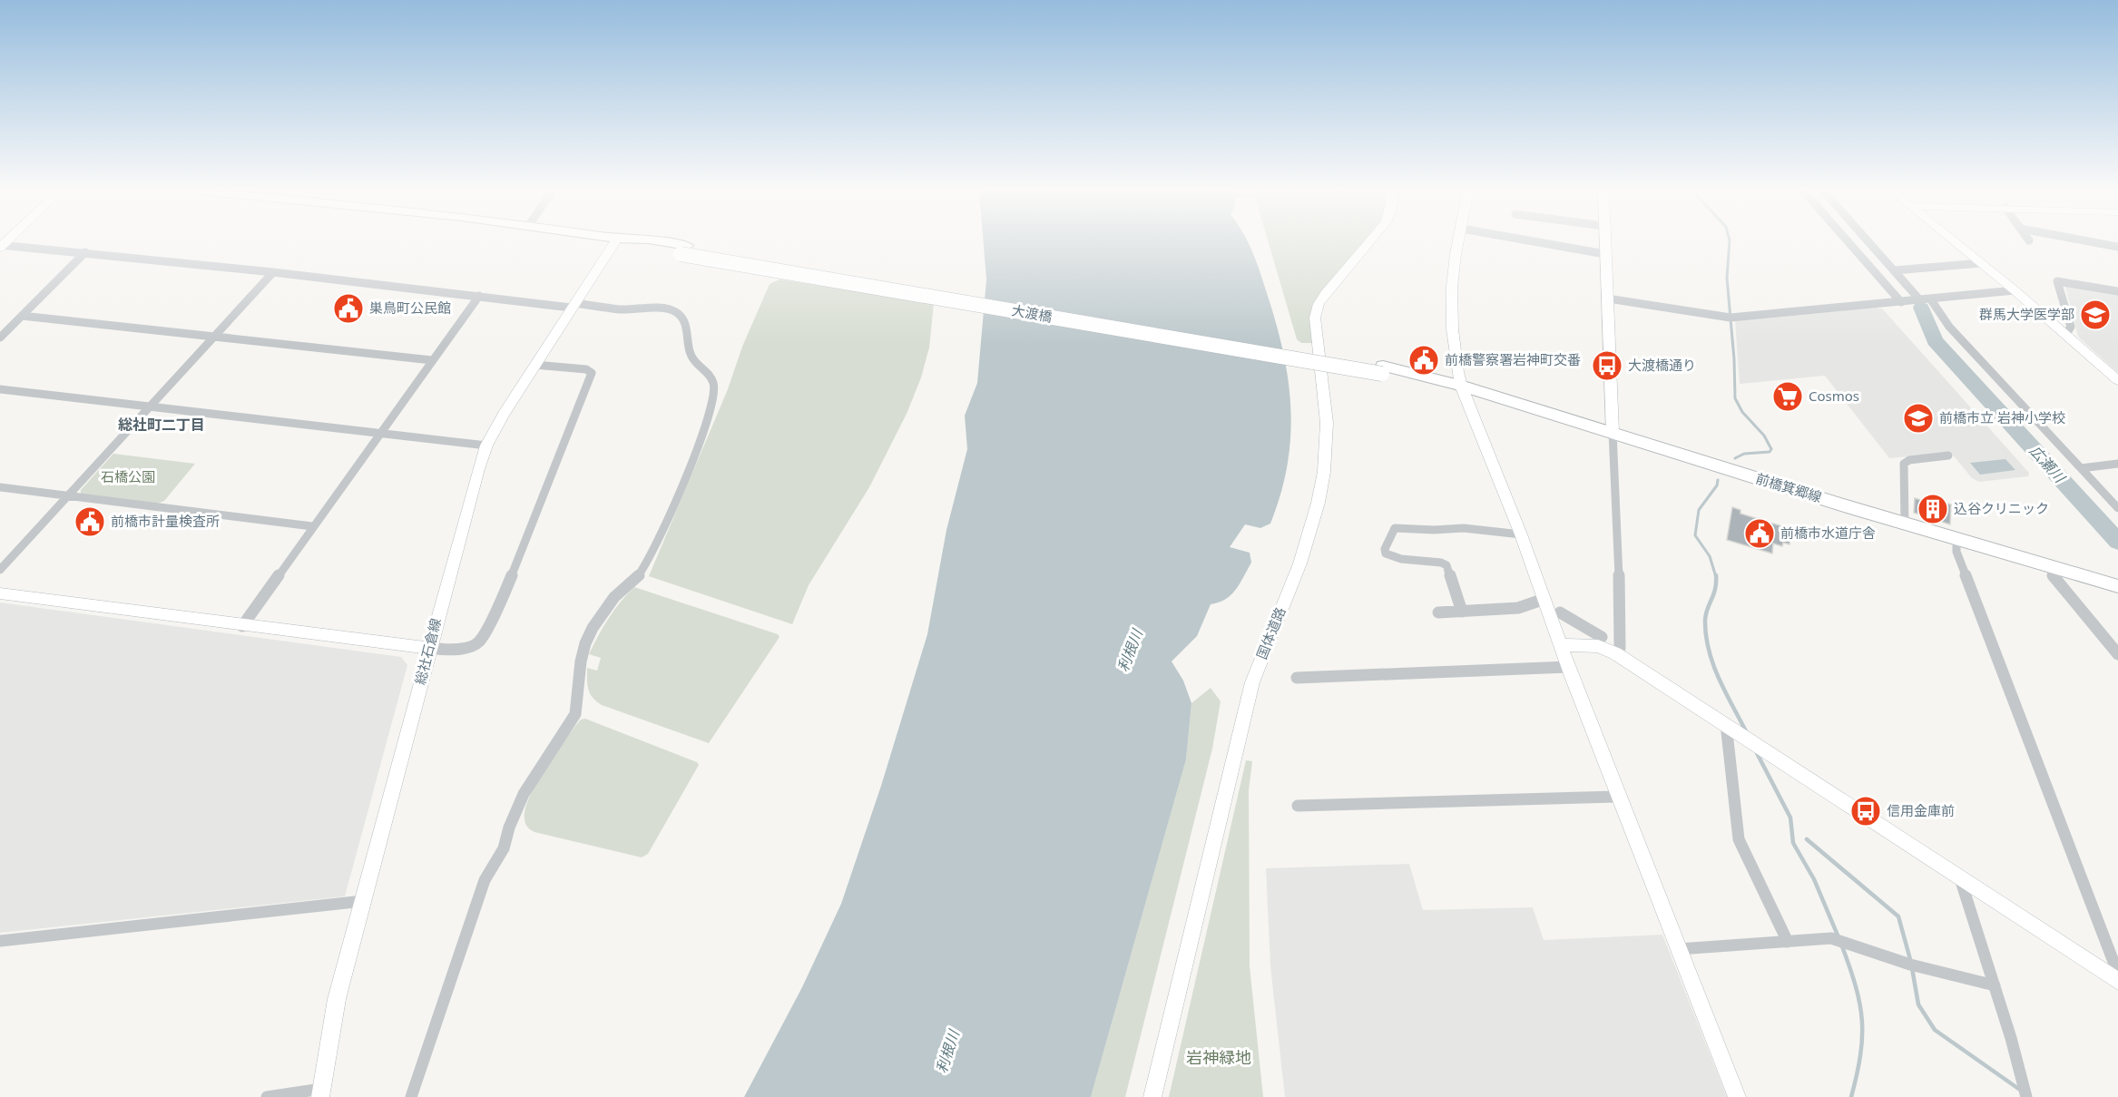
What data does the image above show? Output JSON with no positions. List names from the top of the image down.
{
  "streets": {
    "main road": ["大渡橋", "前橋箕郷線"],
    "street": ["国体道路", "総社石倉線"]
  },
  "crossings": [
    ["大渡橋", "前橋箕郷線"]
  ],
  "districts": ["総社町二丁目"],
  "water": ["広瀬川", "利根川"],
  "parks": ["石橋公園", "岩神緑地"],
  "places": {
    "public building": [
      "巣鳥町公民館",
      "前橋警察署岩神町交番",
      "前橋市計量検査所",
      "前橋市水道庁舎"
    ],
    "school or university": ["群馬大学医学部", "前橋市立 岩神小学校"],
    "bus stop": ["大渡橋通り", "信用金庫前"],
    "supermarket": ["Cosmos"],
    "building": ["込谷クリニック"]
  }
}
